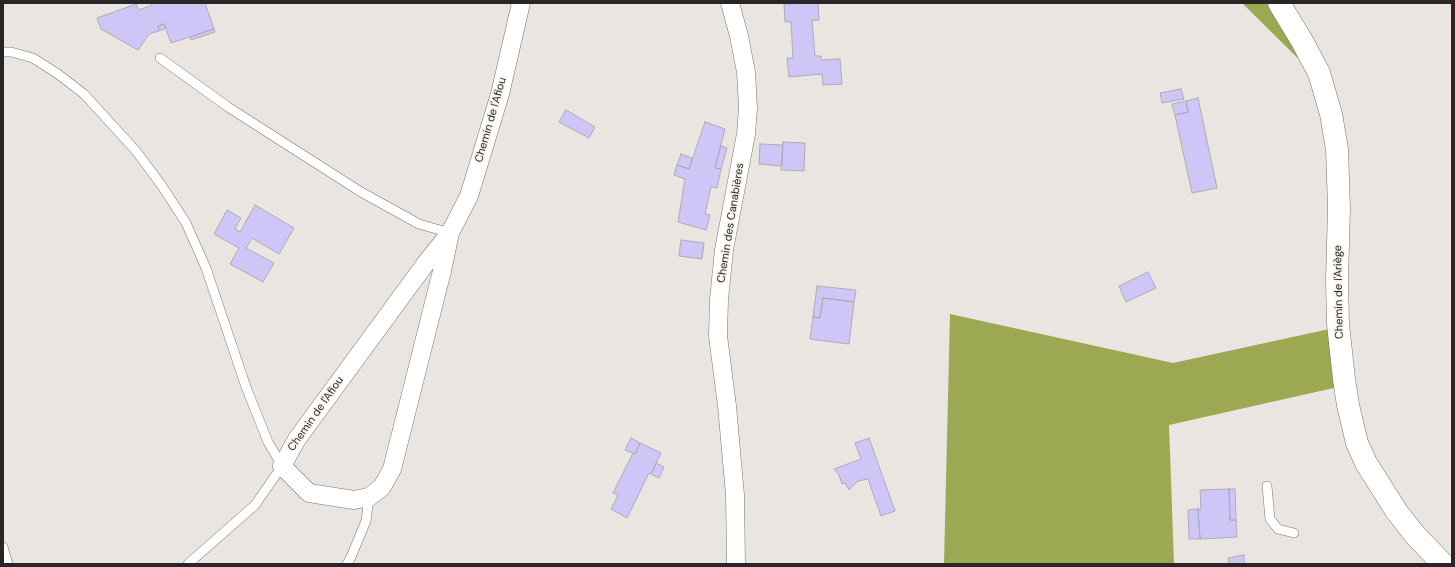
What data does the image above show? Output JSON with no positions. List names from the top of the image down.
{
  "streets": {
    "street": ["Chemin de l'Afiou", "Chemin des Canabières", "Chemin de l'Ariège"]
  }
}
